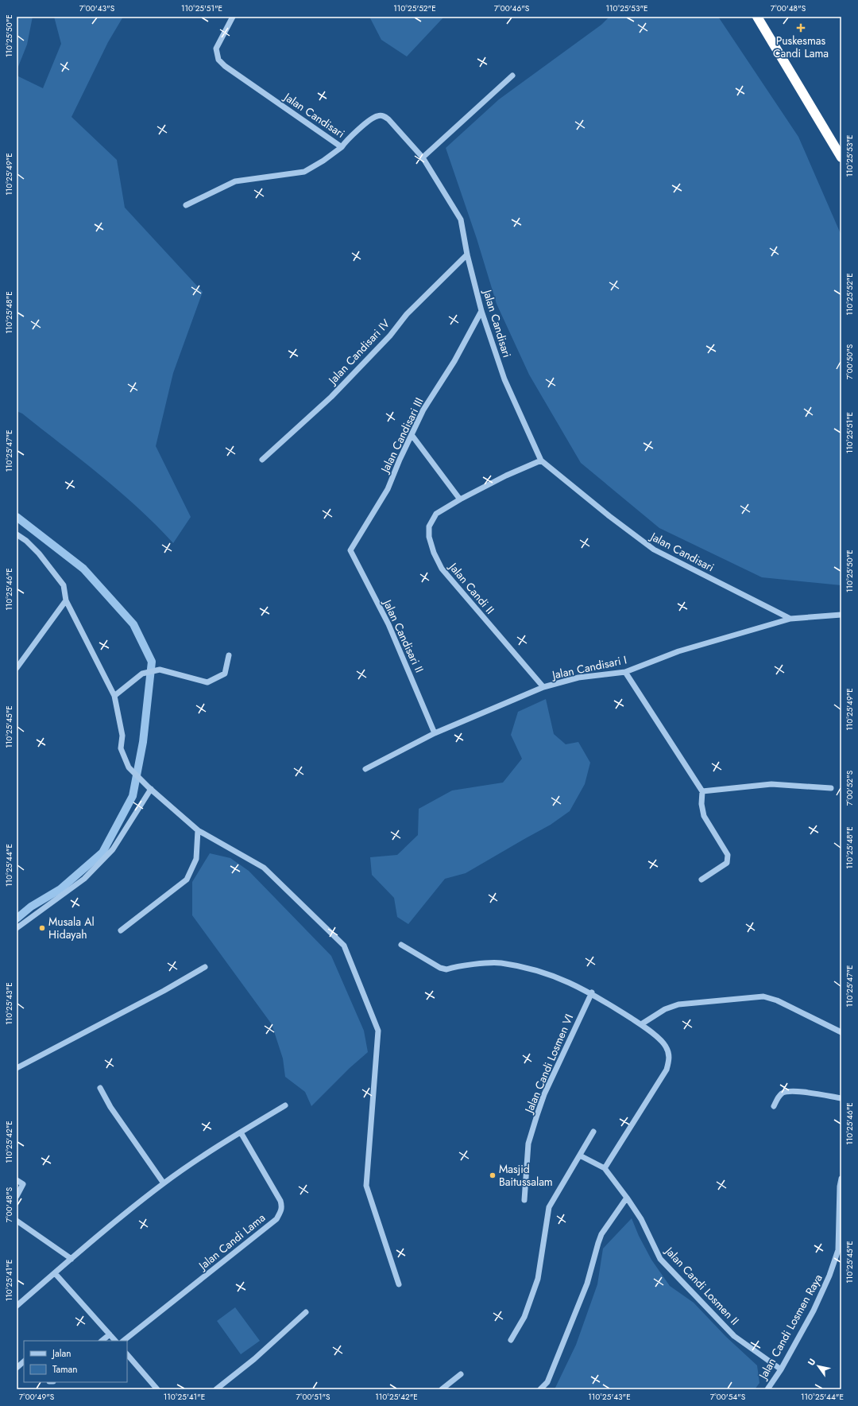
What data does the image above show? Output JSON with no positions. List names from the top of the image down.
{
  "streets": {
    "street": [
      "Jalan Candisari",
      "Jalan Candisari IV",
      "Jalan Candisari III",
      "Jalan Candi II",
      "Jalan Candisari II",
      "Jalan Candisari I",
      "Jalan Candi Losmen VI",
      "Jalan Candi Lama",
      "Jalan Candi Losmen II",
      "Jalan Candi Losmen Raya"
    ]
  },
  "crossings": [
    ["Jalan Candisari", "Jalan Candisari IV"],
    ["Jalan Candisari", "Jalan Candisari III"],
    ["Jalan Candisari", "Jalan Candi II"],
    ["Jalan Candisari", "Jalan Candisari I"],
    ["Jalan Candisari III", "Jalan Candisari II"],
    ["Jalan Candi II", "Jalan Candisari I"],
    ["Jalan Candisari II", "Jalan Candisari I"],
    ["Jalan Candi Losmen II", "Jalan Candi Losmen Raya"]
  ],
  "places": {
    "health": ["Puskesmas Candi Lama"],
    "other": ["Musala Al Hidayah", "Masjid Baitussalam"]
  },
  "legend": ["Jalan", "Taman"],
  "north": "top left",
  "coordinates": [
    "7°00'43\"S",
    "110°25'51\"E",
    "110°25'52\"E",
    "7°00'46\"S",
    "110°25'53\"E",
    "7°00'48\"S",
    "110°25'50\"E",
    "110°25'49\"E",
    "110°25'48\"E",
    "7°00'50\"S",
    "110°25'47\"E",
    "110°25'46\"E",
    "110°25'45\"E",
    "7°00'52\"S",
    "110°25'44\"E",
    "110°25'43\"E",
    "110°25'42\"E",
    "110°25'41\"E",
    "7°00'49\"S",
    "7°00'51\"S",
    "7°00'54\"S"
  ]
}
